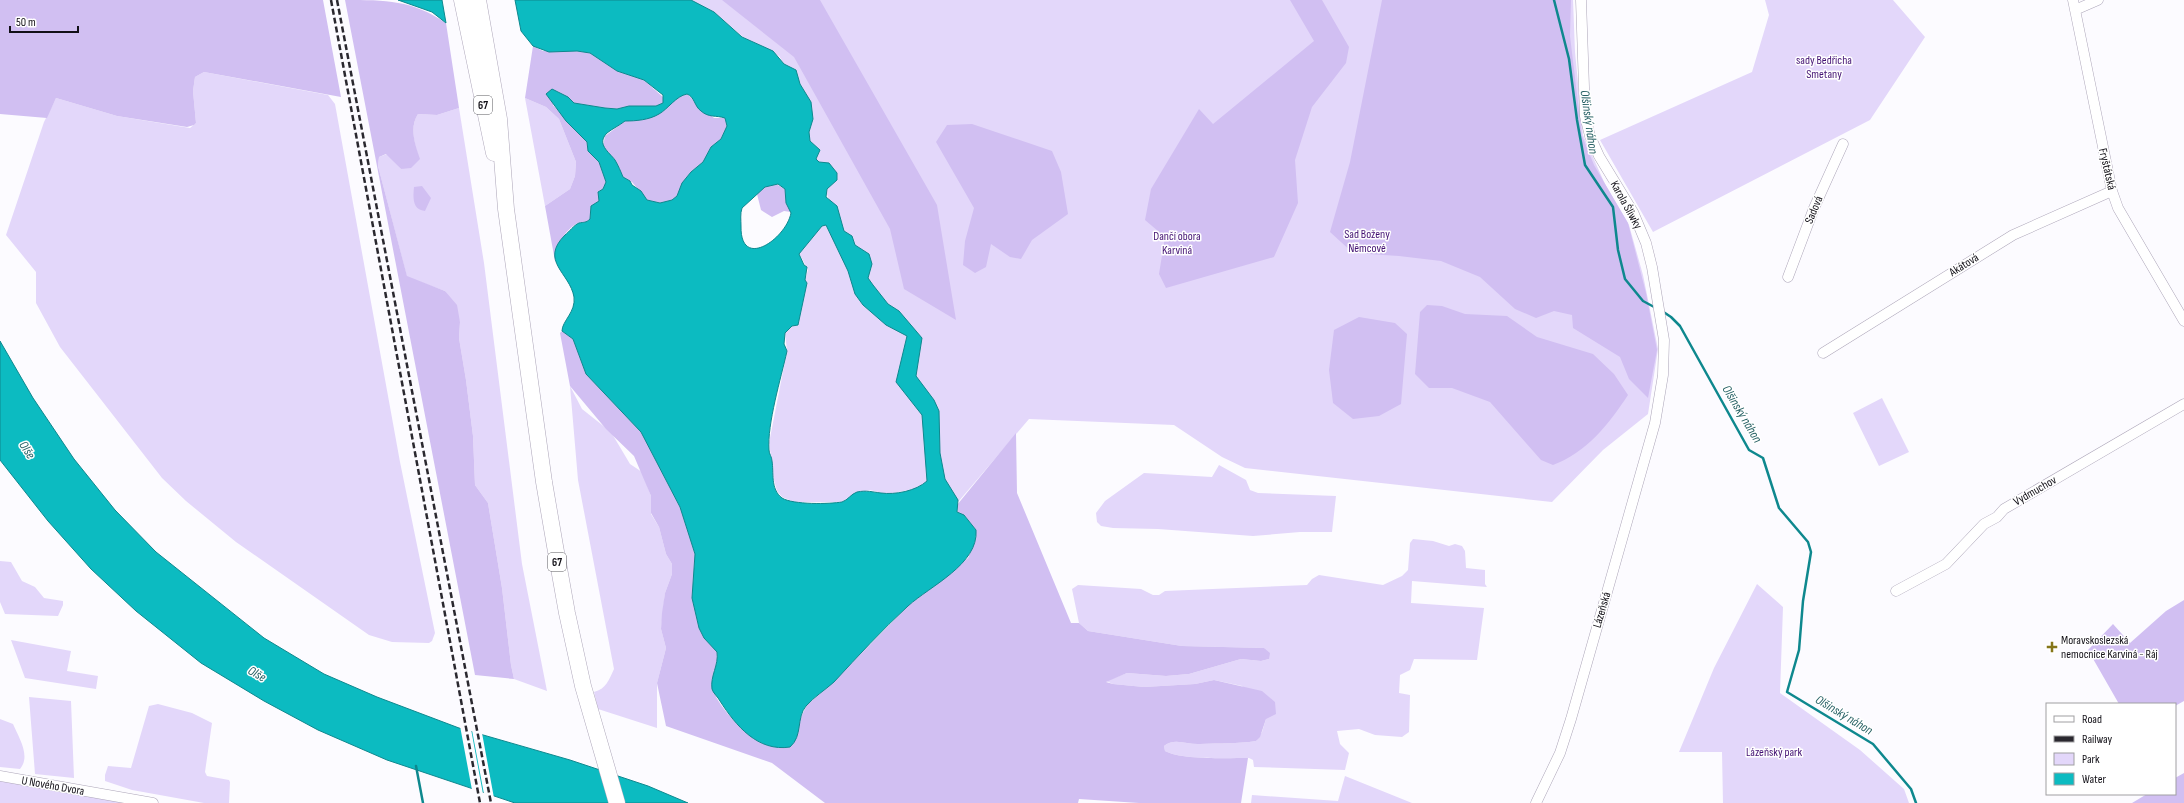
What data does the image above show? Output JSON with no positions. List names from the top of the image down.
{
  "streets": {
    "main road": ["67"],
    "street": [
      "Fryštátská",
      "Karola Śliwky",
      "Sadová",
      "Akátová",
      "Vydmuchov",
      "Lázeňská",
      "U Nového Dvora"
    ]
  },
  "crossings": [
    ["Fryštátská", "Akátová"],
    ["Karola Śliwky", "Lázeňská"]
  ],
  "water": ["Olšinský náhon", "Olše"],
  "parks": [
    "sady Bedřicha Smetany",
    "Sad Boženy Němcové",
    "Dančí obora Karviná",
    "Lázeňský park"
  ],
  "places": {
    "health": ["Moravskoslezská nemocnice Karviná - Ráj"]
  },
  "legend": [
    "Road",
    "Railway",
    "Park",
    "Water"
  ],
  "scale_bar": "50 m"
}
